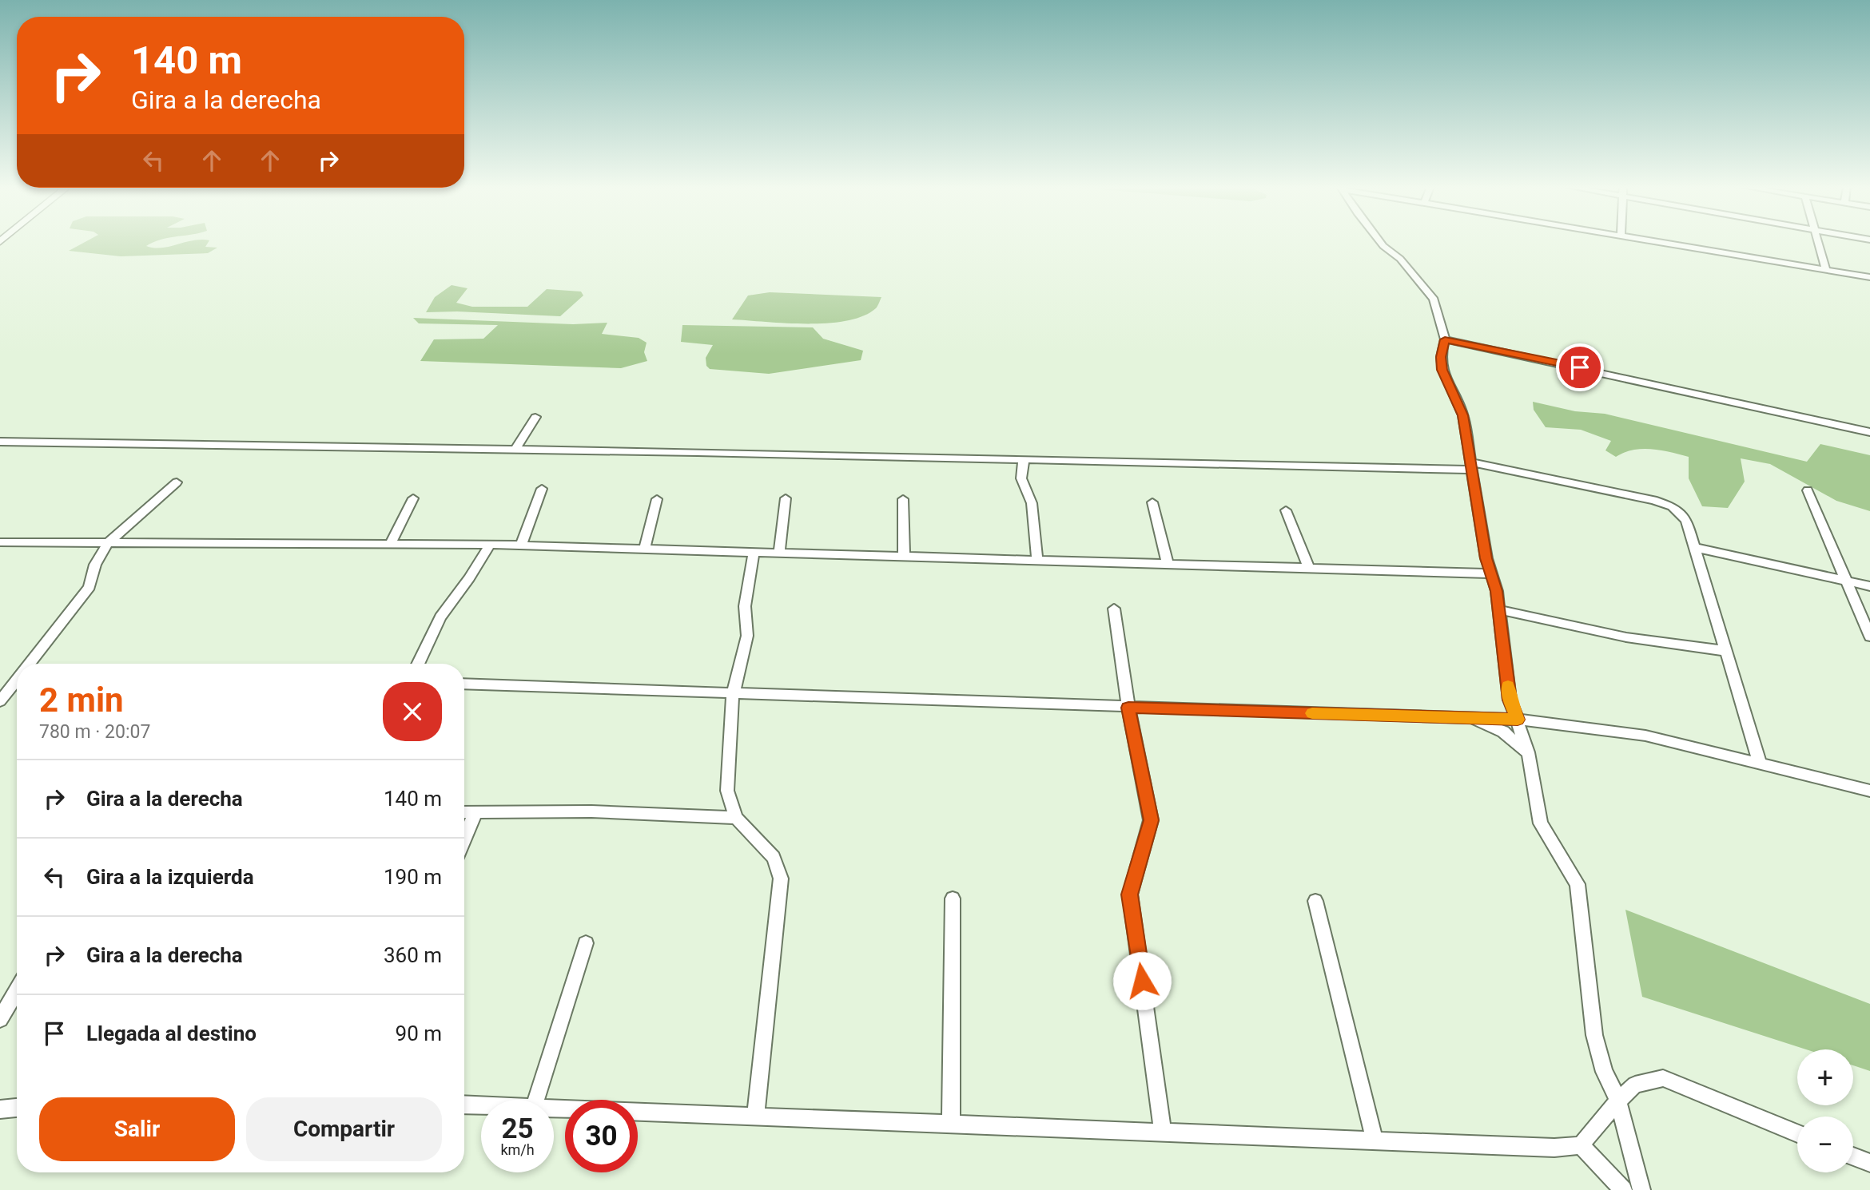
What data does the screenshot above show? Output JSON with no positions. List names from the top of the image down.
{
  "page": {
    "turn": ["140 m", "Gira a la derecha"],
    "heading": ["2 min", "780 m · 20:07"],
    "list": [
      {
        "name": "Gira a la derecha",
        "value": "140 m"
      },
      {
        "name": "Gira a la izquierda",
        "value": "190 m"
      },
      {
        "name": "Gira a la derecha",
        "value": "360 m"
      },
      {
        "name": "Llegada al destino",
        "value": "90 m"
      }
    ],
    "map_buttons": ["+", "−"],
    "buttons": ["Salir", "Compartir"],
    "speed": "25 km/h",
    "limit": "30"
  }
}
